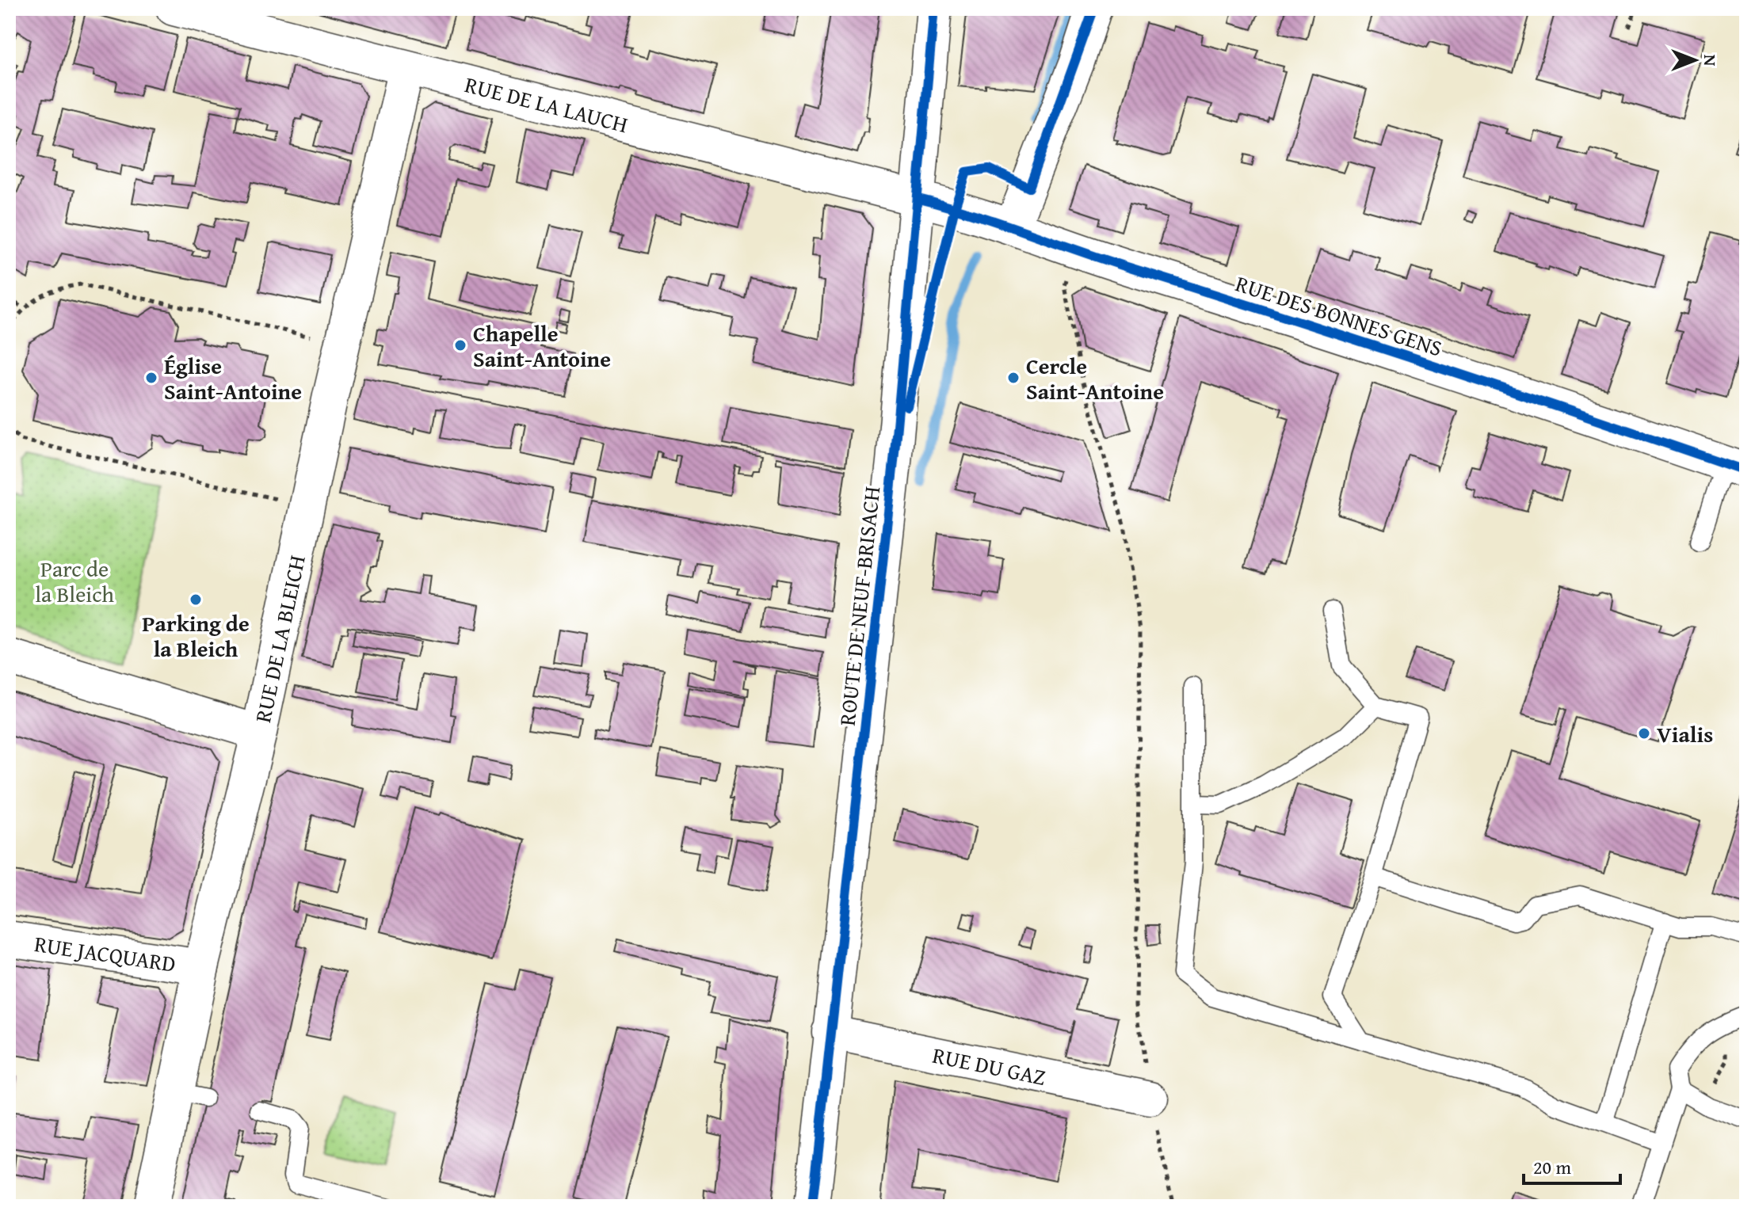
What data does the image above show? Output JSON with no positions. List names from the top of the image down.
{
  "streets": {
    "street": [
      "RUE DE LA LAUCH",
      "RUE DES BONNES GENS",
      "ROUTE DE NEUF-BRISACH",
      "RUE DE LA BLEICH",
      "RUE JACQUARD",
      "RUE DU GAZ"
    ]
  },
  "crossings": [
    ["RUE DE LA LAUCH", "RUE DES BONNES GENS"],
    ["RUE DE LA LAUCH", "ROUTE DE NEUF-BRISACH"],
    ["RUE DE LA LAUCH", "RUE DE LA BLEICH"],
    ["RUE DES BONNES GENS", "ROUTE DE NEUF-BRISACH"],
    ["ROUTE DE NEUF-BRISACH", "RUE DU GAZ"],
    ["RUE DE LA BLEICH", "RUE JACQUARD"]
  ],
  "parks": ["Parc de la Bleich"],
  "places": [
    "Chapelle Saint-Antoine",
    "Église Saint-Antoine",
    "Cercle Saint-Antoine",
    "Parking de la Bleich",
    "Vialis"
  ],
  "scale_bar": "20 m",
  "north": "right"
}
